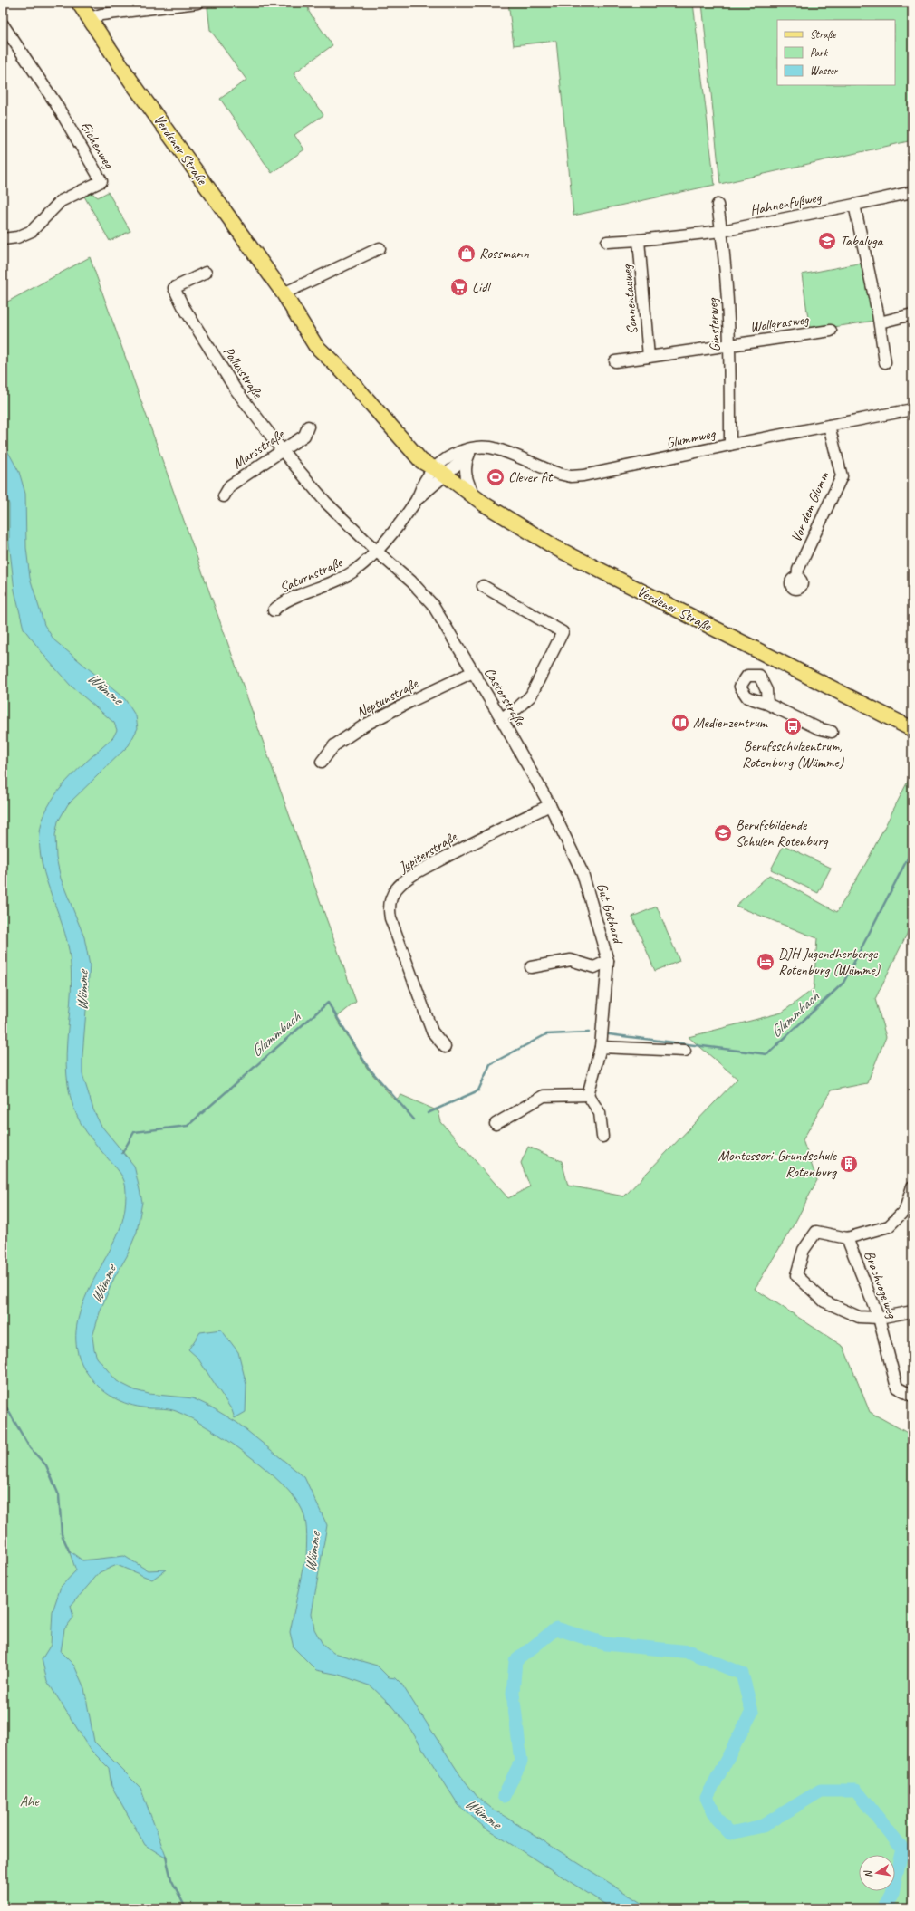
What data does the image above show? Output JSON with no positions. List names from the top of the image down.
{
  "streets": {
    "main road": ["Verdener Straße"],
    "street": [
      "Eichenweg",
      "Hahnenfußweg",
      "Sonnentauweg",
      "Wollgrasweg",
      "Ginsterweg",
      "Polluxstraße",
      "Glummweg",
      "Marsstraße",
      "Vor dem Glumm",
      "Saturnstraße",
      "Castorstraße",
      "Neptunstraße",
      "Jupiterstraße",
      "Gut Gothard",
      "Brachvogelweg"
    ]
  },
  "crossings": [
    ["Verdener Straße", "Glummweg"],
    ["Verdener Straße", "Saturnstraße"],
    ["Hahnenfußweg", "Ginsterweg"],
    ["Wollgrasweg", "Ginsterweg"],
    ["Ginsterweg", "Glummweg"],
    ["Polluxstraße", "Marsstraße"],
    ["Polluxstraße", "Saturnstraße"],
    ["Polluxstraße", "Castorstraße"],
    ["Glummweg", "Vor dem Glumm"],
    ["Glummweg", "Saturnstraße"],
    ["Saturnstraße", "Castorstraße"],
    ["Castorstraße", "Neptunstraße"],
    ["Castorstraße", "Jupiterstraße"],
    ["Castorstraße", "Gut Gothard"]
  ],
  "water": ["Wümme", "Glummbach"],
  "parks": ["Ahe"],
  "places": {
    "school or university": ["Tabaluga", "Berufsbildende Schulen Rotenburg"],
    "shop": ["Rossmann"],
    "supermarket": ["Lidl"],
    "sports": ["Clever fit"],
    "library": ["Medienzentrum"],
    "bus stop": ["Berufsschulzentrum, Rotenburg (Wümme)"],
    "hotel": ["DJH Jugendherberge Rotenburg (Wümme)"],
    "building": ["Montessori-Grundschule Rotenburg"]
  },
  "legend": ["Straße", "Park", "Wasser"],
  "north": "left"
}
